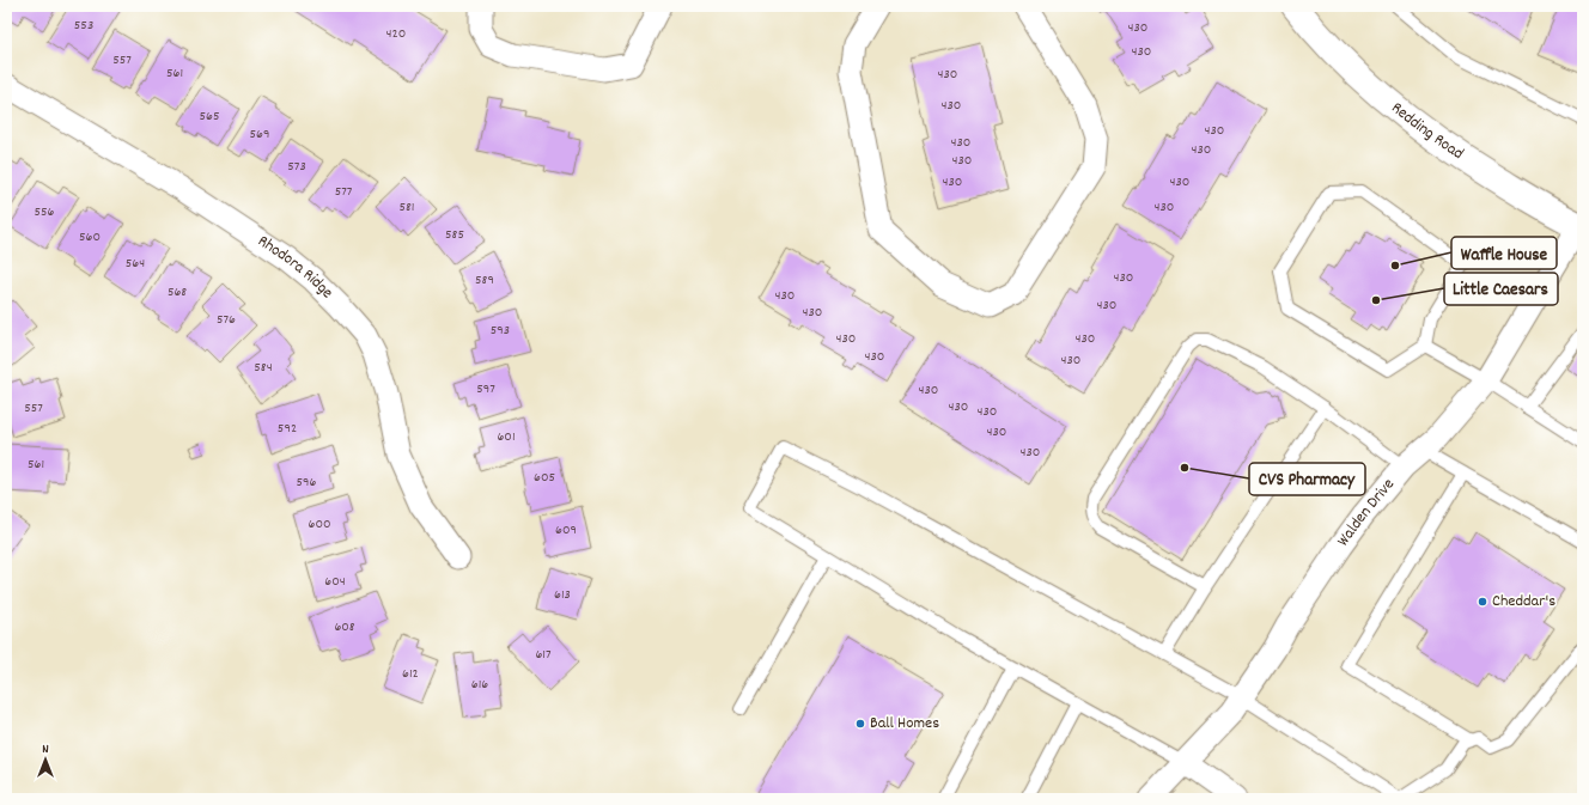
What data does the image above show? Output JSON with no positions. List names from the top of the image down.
{
  "streets": {
    "street": ["Redding Road", "Rhodora Ridge", "Walden Drive"]
  },
  "crossings": [
    ["Redding Road", "Walden Drive"]
  ],
  "places": [
    "Waffle House",
    "Little Caesars",
    "CVS Pharmacy",
    "Cheddar's",
    "Ball Homes"
  ],
  "house_numbers": [
    "553",
    "430",
    "420",
    "430",
    "557",
    "561",
    "430",
    "430",
    "565",
    "430",
    "569",
    "430",
    "430",
    "430",
    "573",
    "430",
    "430",
    "577",
    "581",
    "430",
    "556",
    "585",
    "560",
    "564",
    "430",
    "589",
    "568",
    "430",
    "430",
    "430",
    "576",
    "593",
    "430",
    "430",
    "430",
    "430",
    "584",
    "597",
    "430",
    "430",
    "557",
    "430",
    "592",
    "430",
    "601",
    "430",
    "561",
    "605",
    "596",
    "600",
    "609",
    "604",
    "613",
    "608",
    "617",
    "612",
    "616"
  ],
  "north": "top"
}
